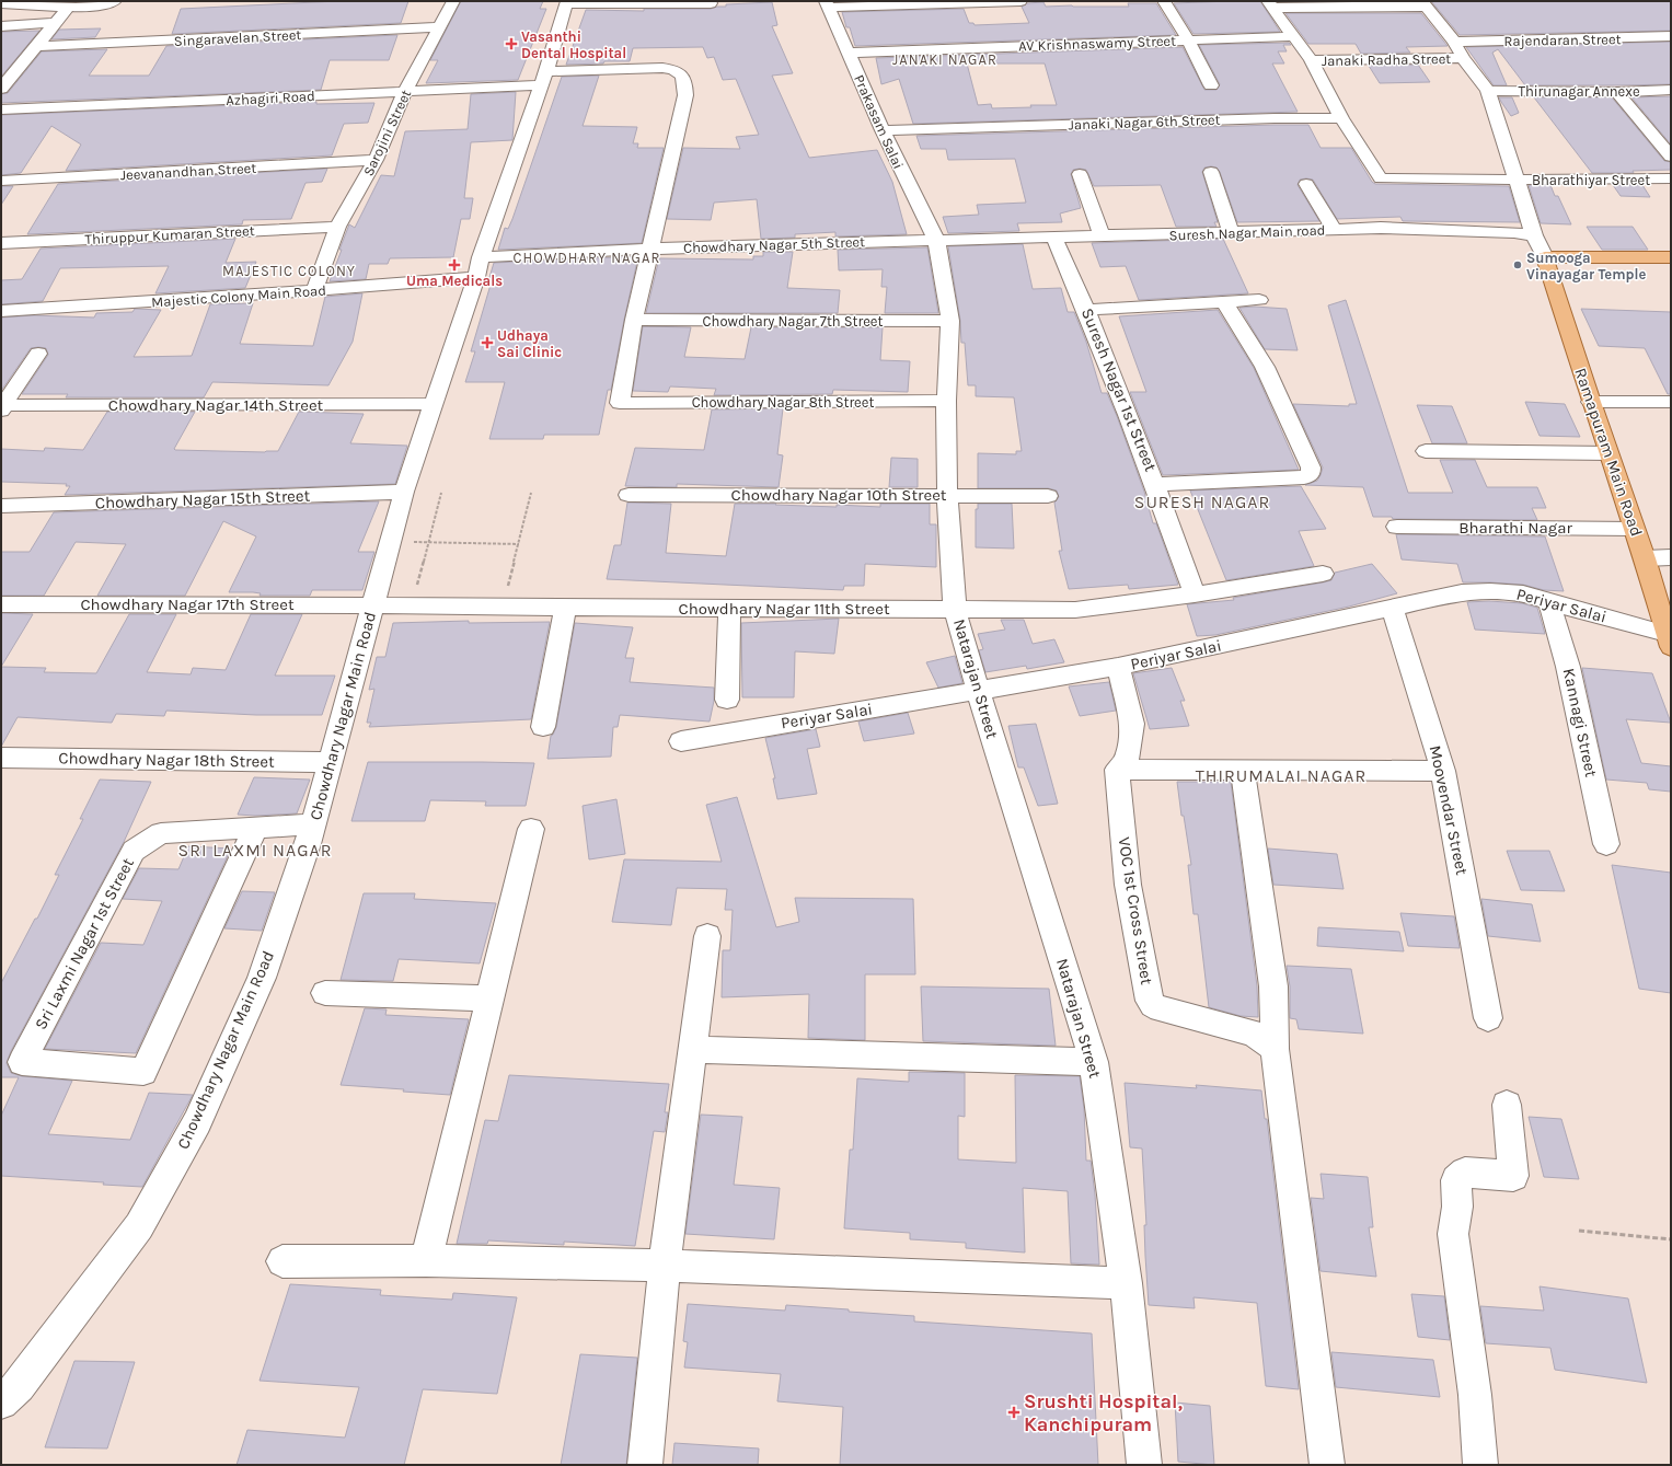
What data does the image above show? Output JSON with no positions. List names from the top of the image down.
{
  "streets": {
    "main road": ["Ramapuram Main Road"],
    "street": [
      "Singaravelan Street",
      "Rajendaran Street",
      "AV Krishnaswamy Street",
      "Janaki Radha Street",
      "Thirunagar Annexe",
      "Azhagiri Road",
      "Prakasam Salai",
      "Janaki Nagar 6th Street",
      "Sarojini Street",
      "Jeevanandhan Street",
      "Bharathiyar Street",
      "Suresh Nagar Main road",
      "Thiruppur Kumaran Street",
      "Chowdhary Nagar 5th Street",
      "Majestic Colony Main Road",
      "Chowdhary Nagar 7th Street",
      "Suresh Nagar 1st Street",
      "Chowdhary Nagar 8th Street",
      "Chowdhary Nagar 14th Street",
      "Chowdhary Nagar 10th Street",
      "Chowdhary Nagar 15th Street",
      "Bharathi Nagar",
      "Chowdhary Nagar 17th Street",
      "Periyar Salai",
      "Chowdhary Nagar 11th Street",
      "Natarajan Street",
      "Chowdhary Nagar Main Road",
      "Kannagi Street",
      "Chowdhary Nagar 18th Street",
      "Moovendar Street",
      "VOC 1st Cross Street",
      "Sri Laxmi Nagar 1st Street"
    ]
  },
  "crossings": [
    ["Singaravelan Street", "Sarojini Street"],
    ["AV Krishnaswamy Street", "Prakasam Salai"],
    ["Azhagiri Road", "Sarojini Street"],
    ["Azhagiri Road", "Chowdhary Nagar 5th Street"],
    ["Azhagiri Road", "Chowdhary Nagar Main Road"],
    ["Prakasam Salai", "Janaki Nagar 6th Street"],
    ["Prakasam Salai", "Suresh Nagar Main road"],
    ["Prakasam Salai", "Chowdhary Nagar 5th Street"],
    ["Prakasam Salai", "Chowdhary Nagar 7th Street"],
    ["Prakasam Salai", "Chowdhary Nagar 8th Street"],
    ["Prakasam Salai", "Natarajan Street"],
    ["Sarojini Street", "Jeevanandhan Street"],
    ["Sarojini Street", "Thiruppur Kumaran Street"],
    ["Sarojini Street", "Majestic Colony Main Road"],
    ["Bharathiyar Street", "Suresh Nagar Main road"],
    ["Suresh Nagar Main road", "Chowdhary Nagar 5th Street"],
    ["Suresh Nagar Main road", "Suresh Nagar 1st Street"],
    ["Chowdhary Nagar 5th Street", "Chowdhary Nagar Main Road"],
    ["Majestic Colony Main Road", "Chowdhary Nagar Main Road"],
    ["Chowdhary Nagar 7th Street", "Chowdhary Nagar 8th Street"],
    ["Suresh Nagar 1st Street", "Chowdhary Nagar 11th Street"],
    ["Chowdhary Nagar 8th Street", "Natarajan Street"],
    ["Chowdhary Nagar 14th Street", "Chowdhary Nagar Main Road"],
    ["Ramapuram Main Road", "Bharathi Nagar"],
    ["Ramapuram Main Road", "Periyar Salai"],
    ["Chowdhary Nagar 10th Street", "Natarajan Street"],
    ["Chowdhary Nagar 15th Street", "Chowdhary Nagar Main Road"],
    ["Chowdhary Nagar 17th Street", "Chowdhary Nagar 11th Street"],
    ["Chowdhary Nagar 17th Street", "Chowdhary Nagar Main Road"],
    ["Periyar Salai", "Natarajan Street"],
    ["Periyar Salai", "Kannagi Street"],
    ["Periyar Salai", "Moovendar Street"],
    ["Chowdhary Nagar 11th Street", "Natarajan Street"],
    ["Chowdhary Nagar 11th Street", "Chowdhary Nagar Main Road"],
    ["Chowdhary Nagar Main Road", "Chowdhary Nagar 18th Street"],
    ["Chowdhary Nagar Main Road", "Sri Laxmi Nagar 1st Street"]
  ],
  "districts": [
    "JANAKI NAGAR",
    "CHOWDHARY NAGAR",
    "MAJESTIC COLONY",
    "SURESH NAGAR",
    "THIRUMALAI NAGAR",
    "SRI LAXMI NAGAR"
  ],
  "places": {
    "health": [
      "Vasanthi Dental Hospital",
      "Uma Medicals",
      "Udhaya Sai Clinic",
      "Srushti Hospital, Kanchipuram"
    ],
    "other": ["Sumooga Vinayagar Temple"]
  }
}
